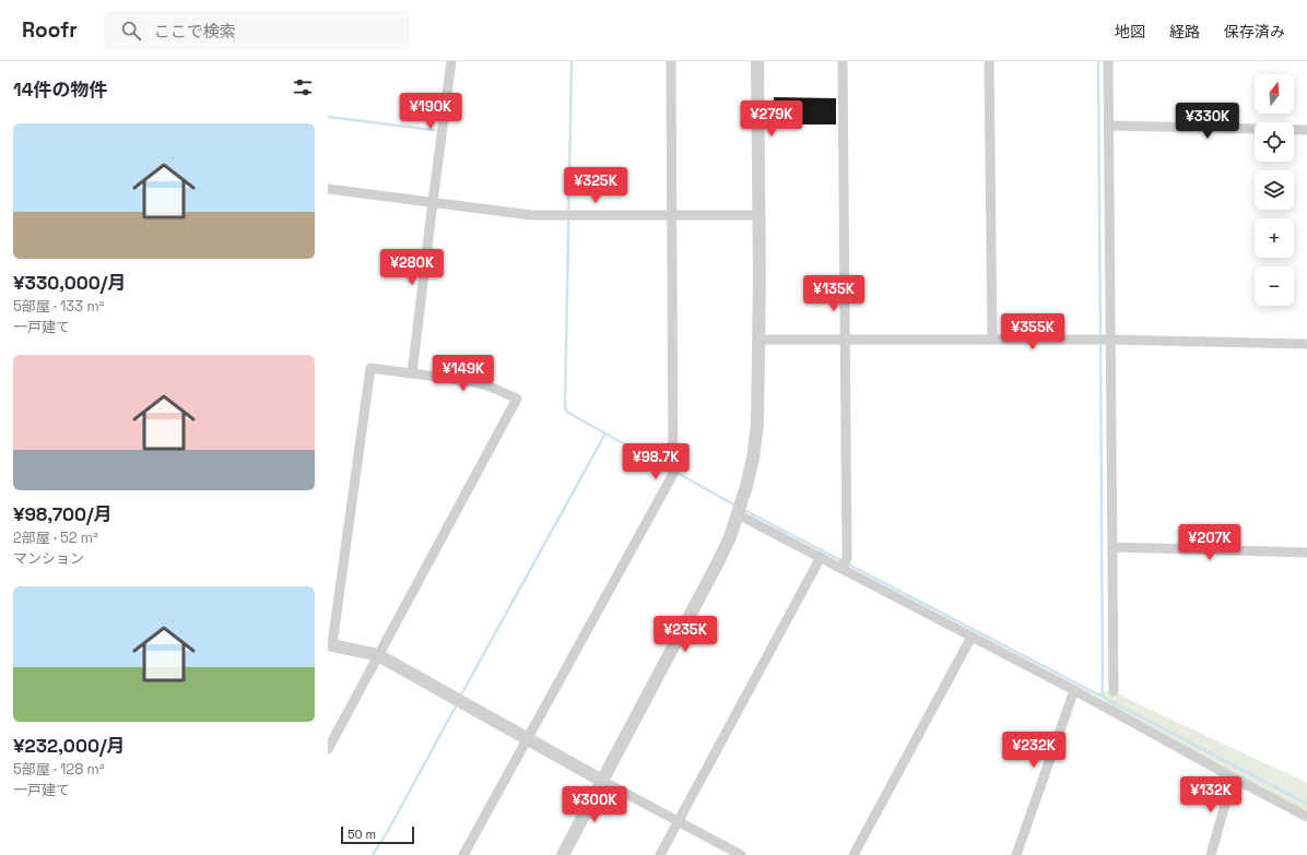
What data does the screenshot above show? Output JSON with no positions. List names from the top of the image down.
{
  "scale_bar": "50 m",
  "north": "top",
  "page": {
    "header": "Roofr",
    "search": "ここで検索",
    "nav": ["地図", "経路", "保存済み"],
    "heading": "14件の物件",
    "map_buttons": ["+", "−"],
    "price": [
      "¥190K",
      "¥279K",
      "¥330K",
      "¥325K",
      "¥280K",
      "¥135K",
      "¥355K",
      "¥149K",
      "¥98.7K",
      "¥207K",
      "¥235K",
      "¥232K",
      "¥132K",
      "¥300K"
    ],
    "list": [
      {
        "name": "¥330,000/月",
        "note": "5部屋 · 133 m² · 一戸建て"
      },
      {
        "name": "¥98,700/月",
        "note": "2部屋 · 52 m² · マンション"
      },
      {
        "name": "¥232,000/月",
        "note": "5部屋 · 128 m² · 一戸建て"
      }
    ],
    "scale": "50 m"
  }
}
